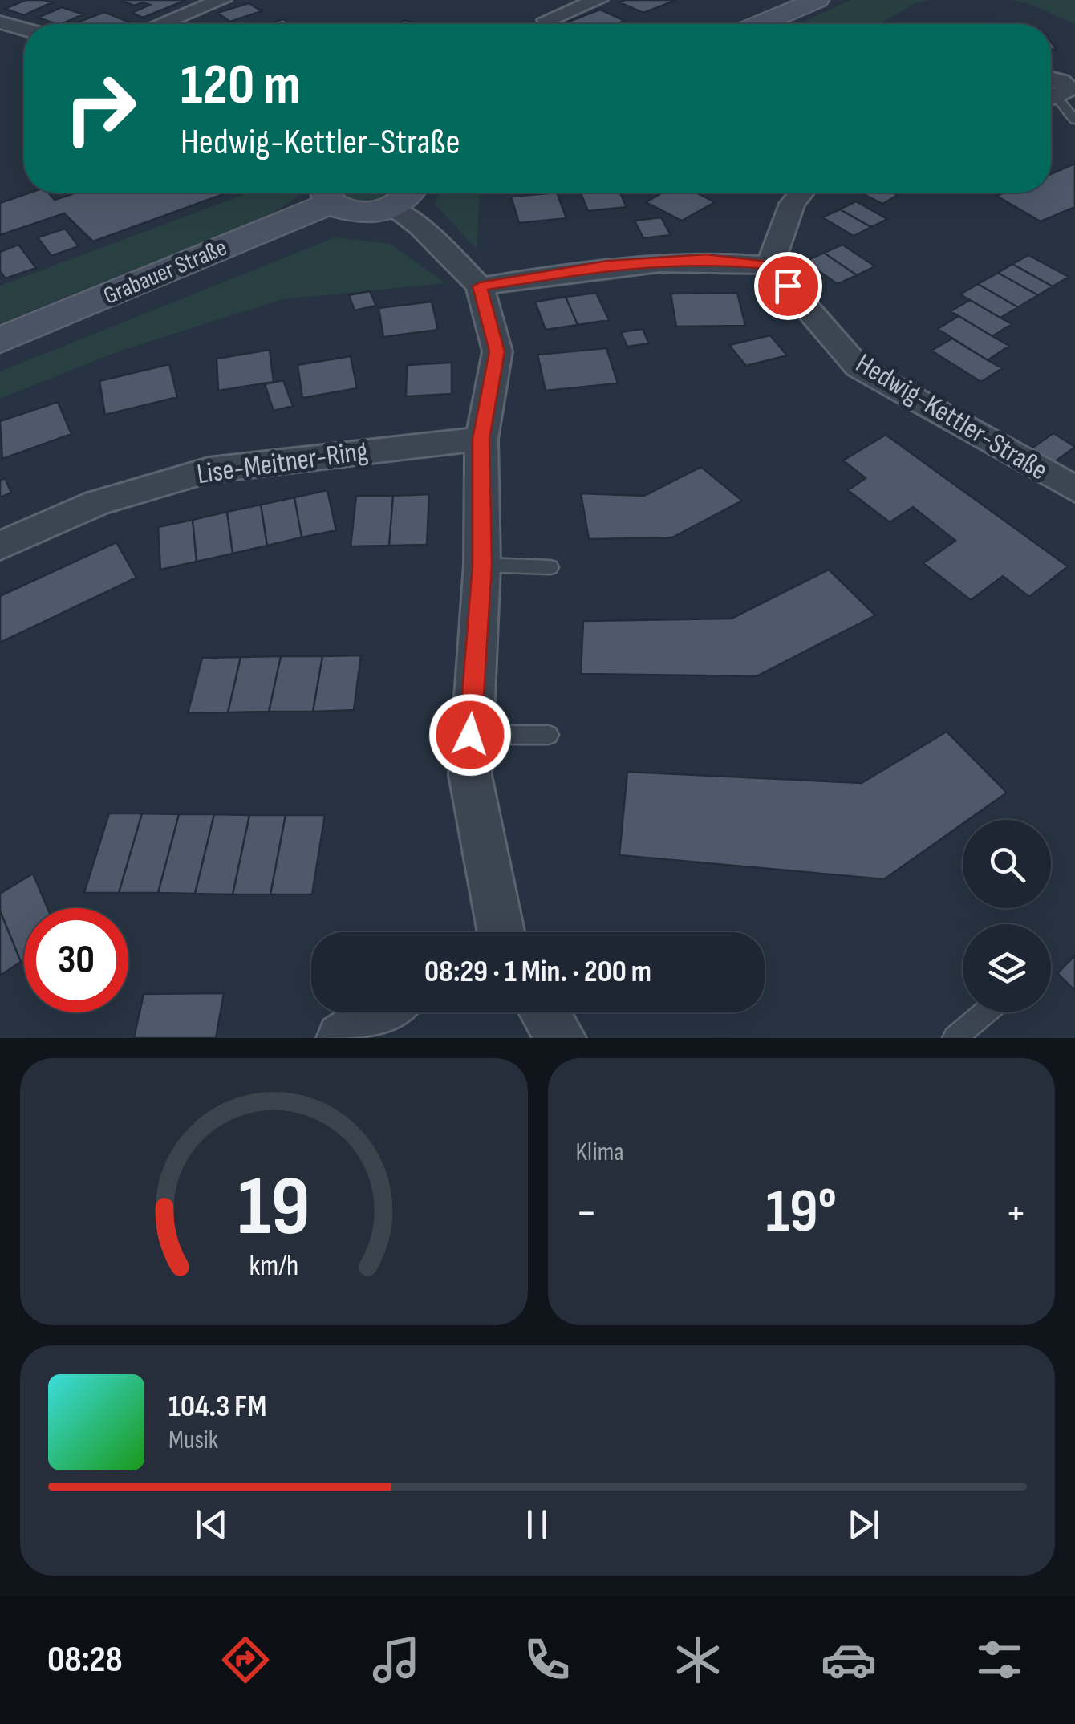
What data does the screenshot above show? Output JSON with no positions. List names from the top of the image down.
{
  "streets": {
    "main road": ["Grabauer Straße"],
    "street": ["Hedwig-Kettler-Straße", "Lise-Meitner-Ring"]
  },
  "page": {
    "turn": ["120 m", "Hedwig-Kettler-Straße"],
    "limit": "30",
    "trip": "08:29 · 1 Min. · 200 m",
    "tile": "Klima",
    "heat": ["−", "19°", "+"],
    "song": ["104.3 FM", "Musik"],
    "tabs": "08:28",
    "gauge": ["19", "km/h"]
  }
}
